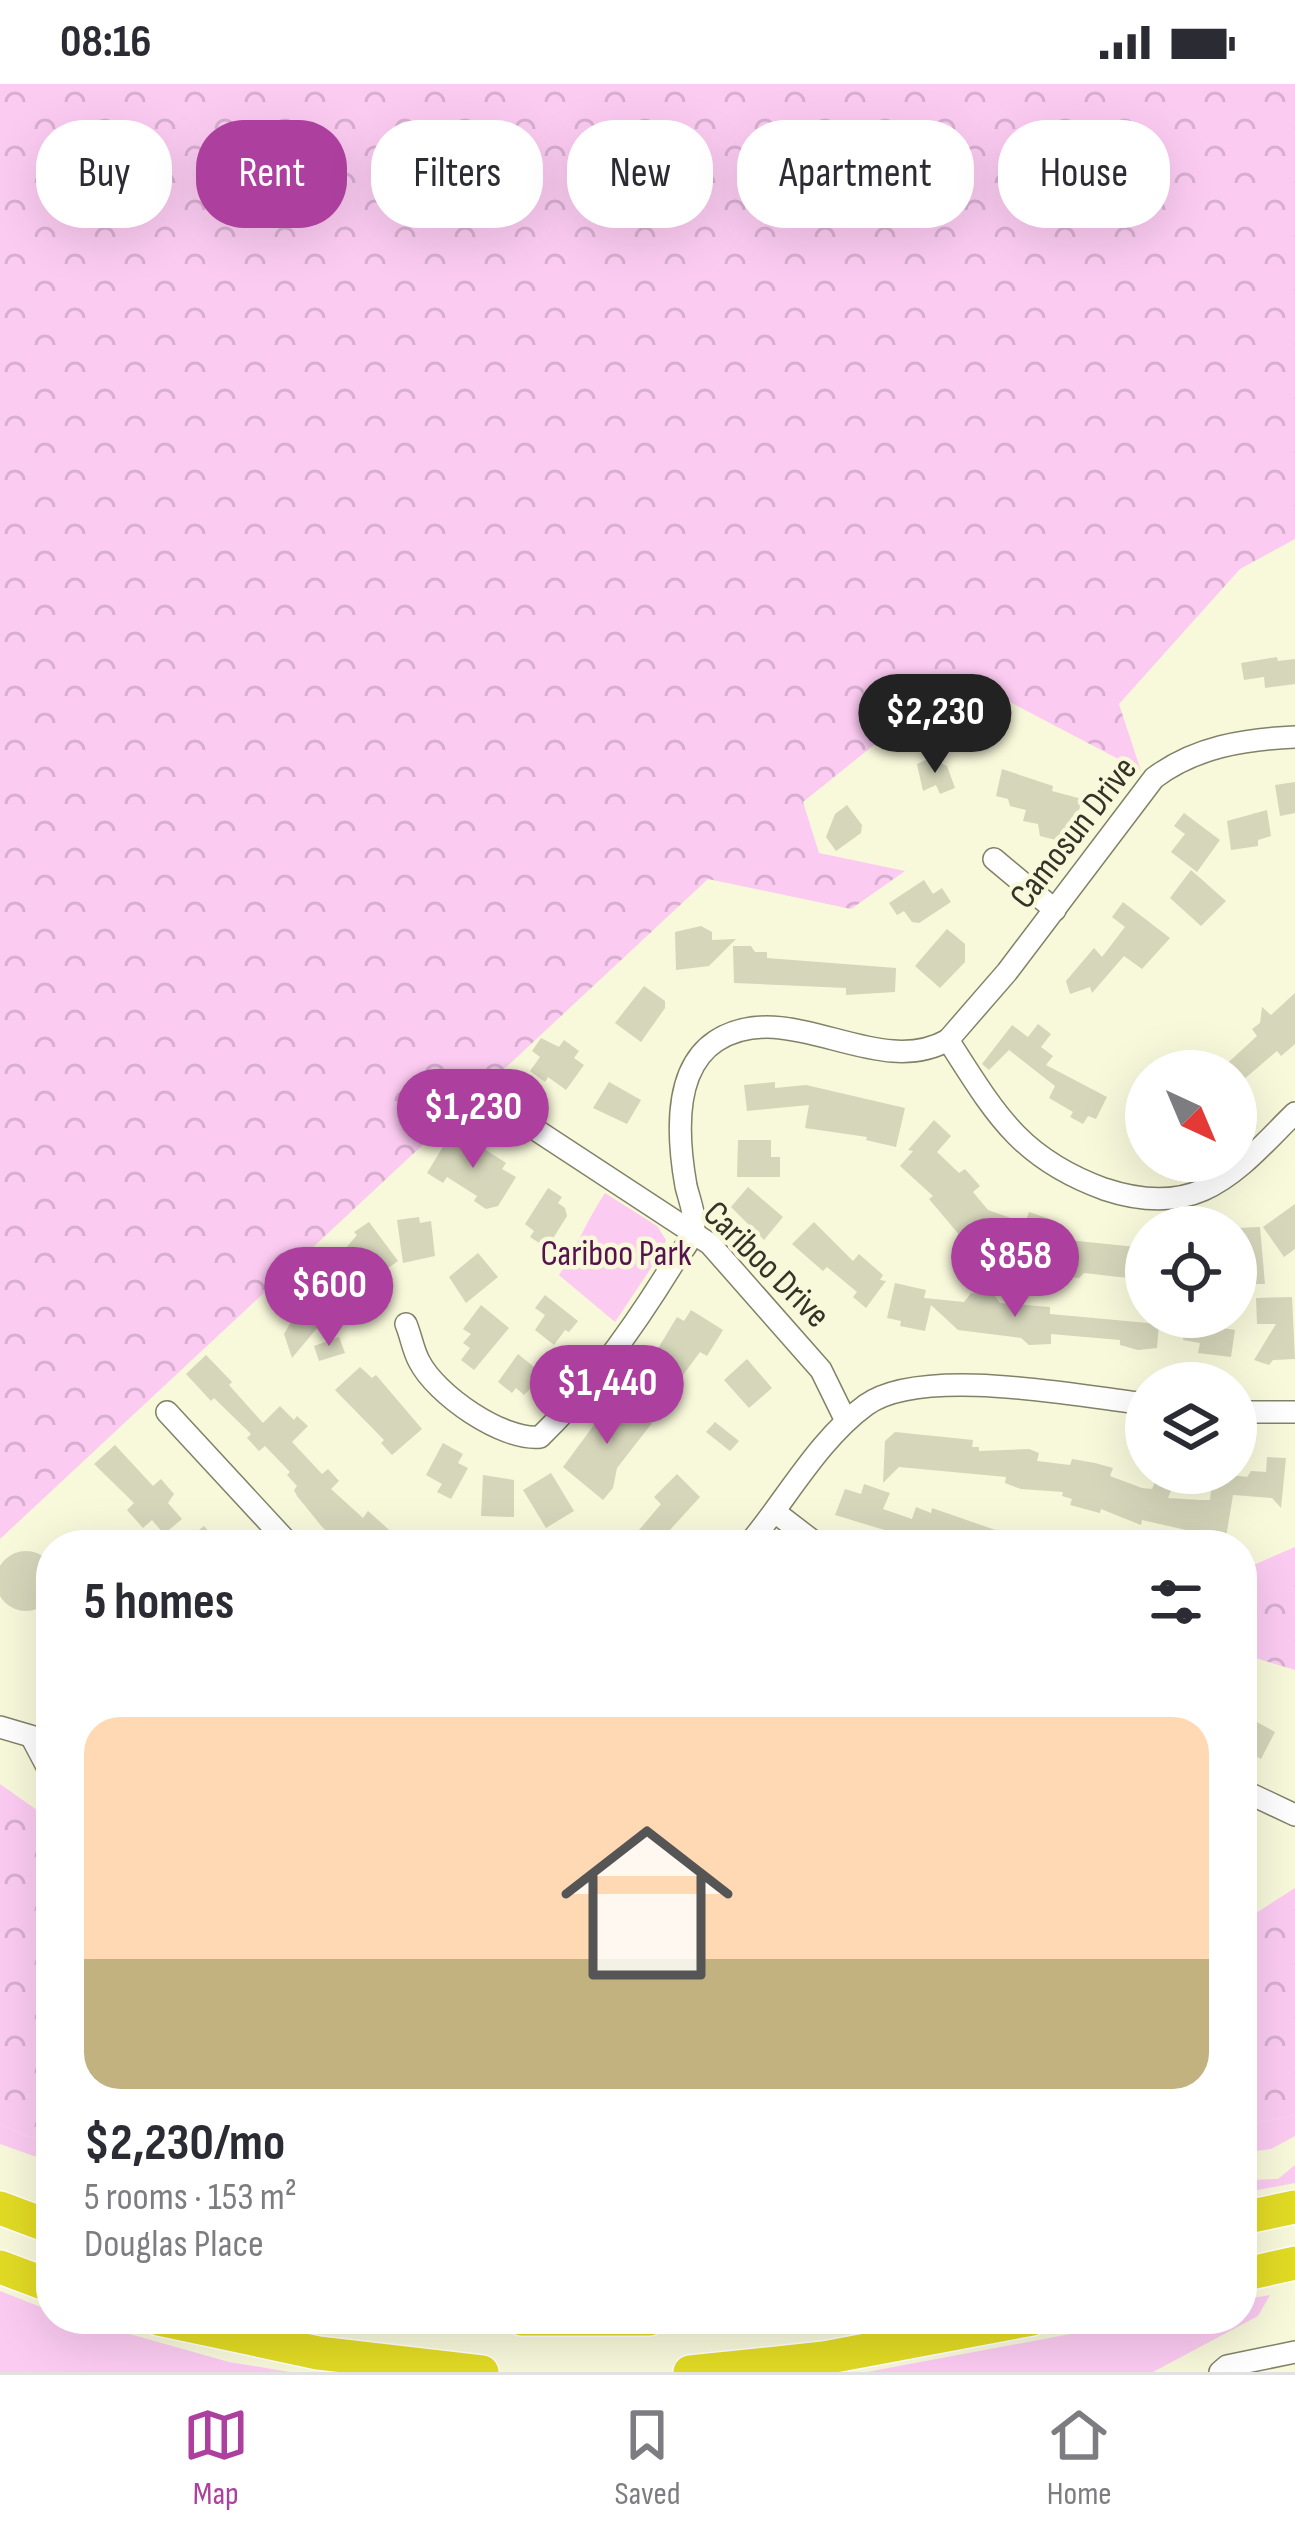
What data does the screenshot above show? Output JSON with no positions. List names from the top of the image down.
{
  "streets": {
    "street": ["Camosun Drive", "Cariboo Drive"]
  },
  "parks": ["Cariboo Park"],
  "north": "bottom right",
  "page": {
    "status": "08:16",
    "chip": [
      "Buy",
      "Rent",
      "Filters",
      "New",
      "Apartment",
      "House"
    ],
    "price": [
      "$2,230",
      "$1,230",
      "$858",
      "$600",
      "$1,440"
    ],
    "heading": "5 homes",
    "list": [
      {
        "name": "$2,230/mo",
        "note": "5 rooms · 153 m² · Douglas Place"
      }
    ],
    "tabs": ["Map", "Saved", "Home"]
  }
}
